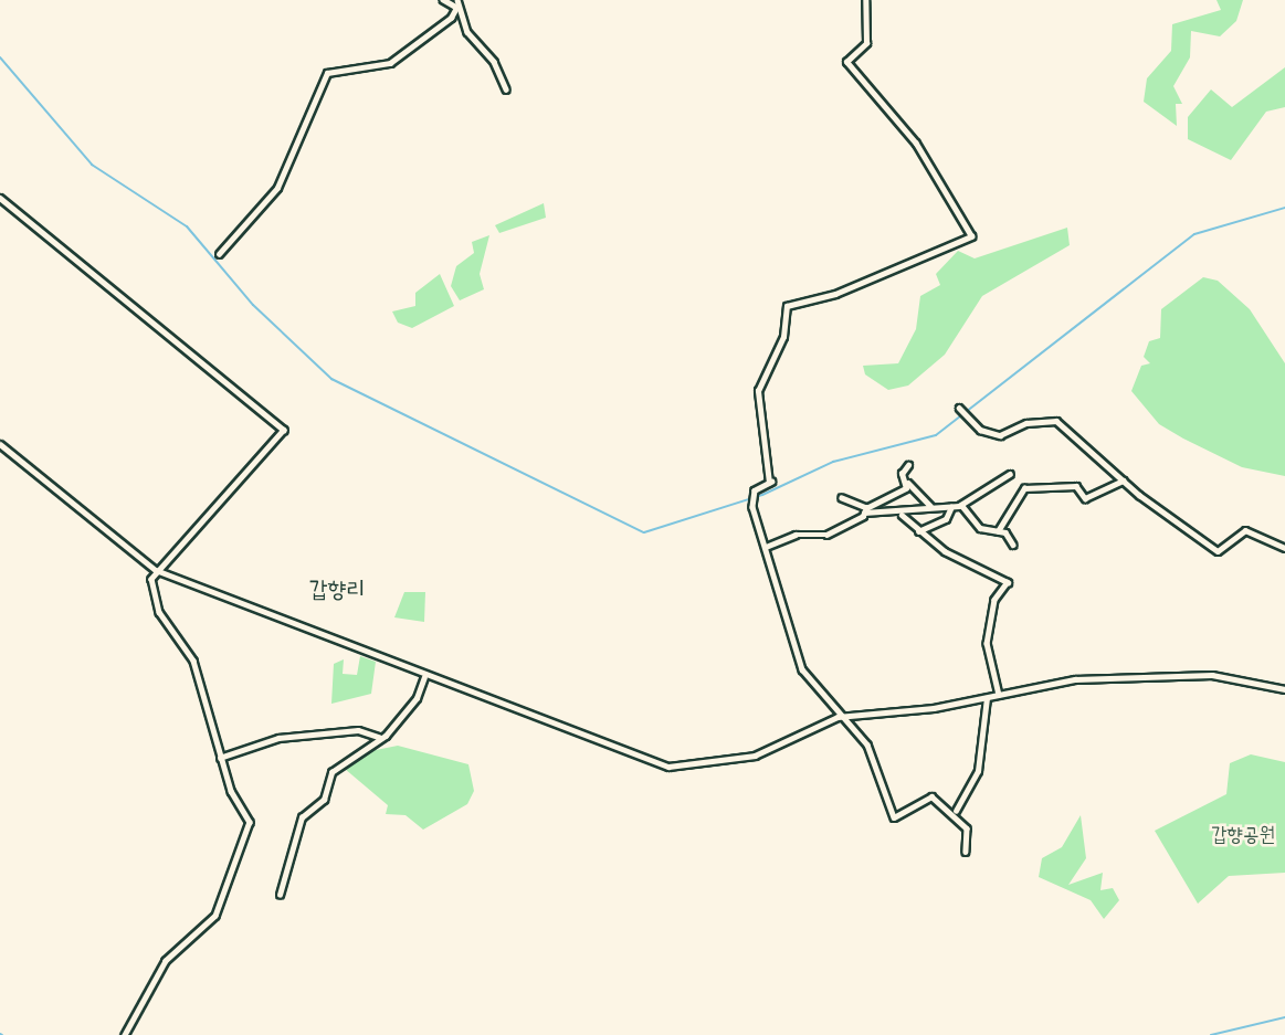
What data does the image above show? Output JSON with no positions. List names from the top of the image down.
{
  "districts": ["갑향리"],
  "parks": ["갑향공원"]
}
